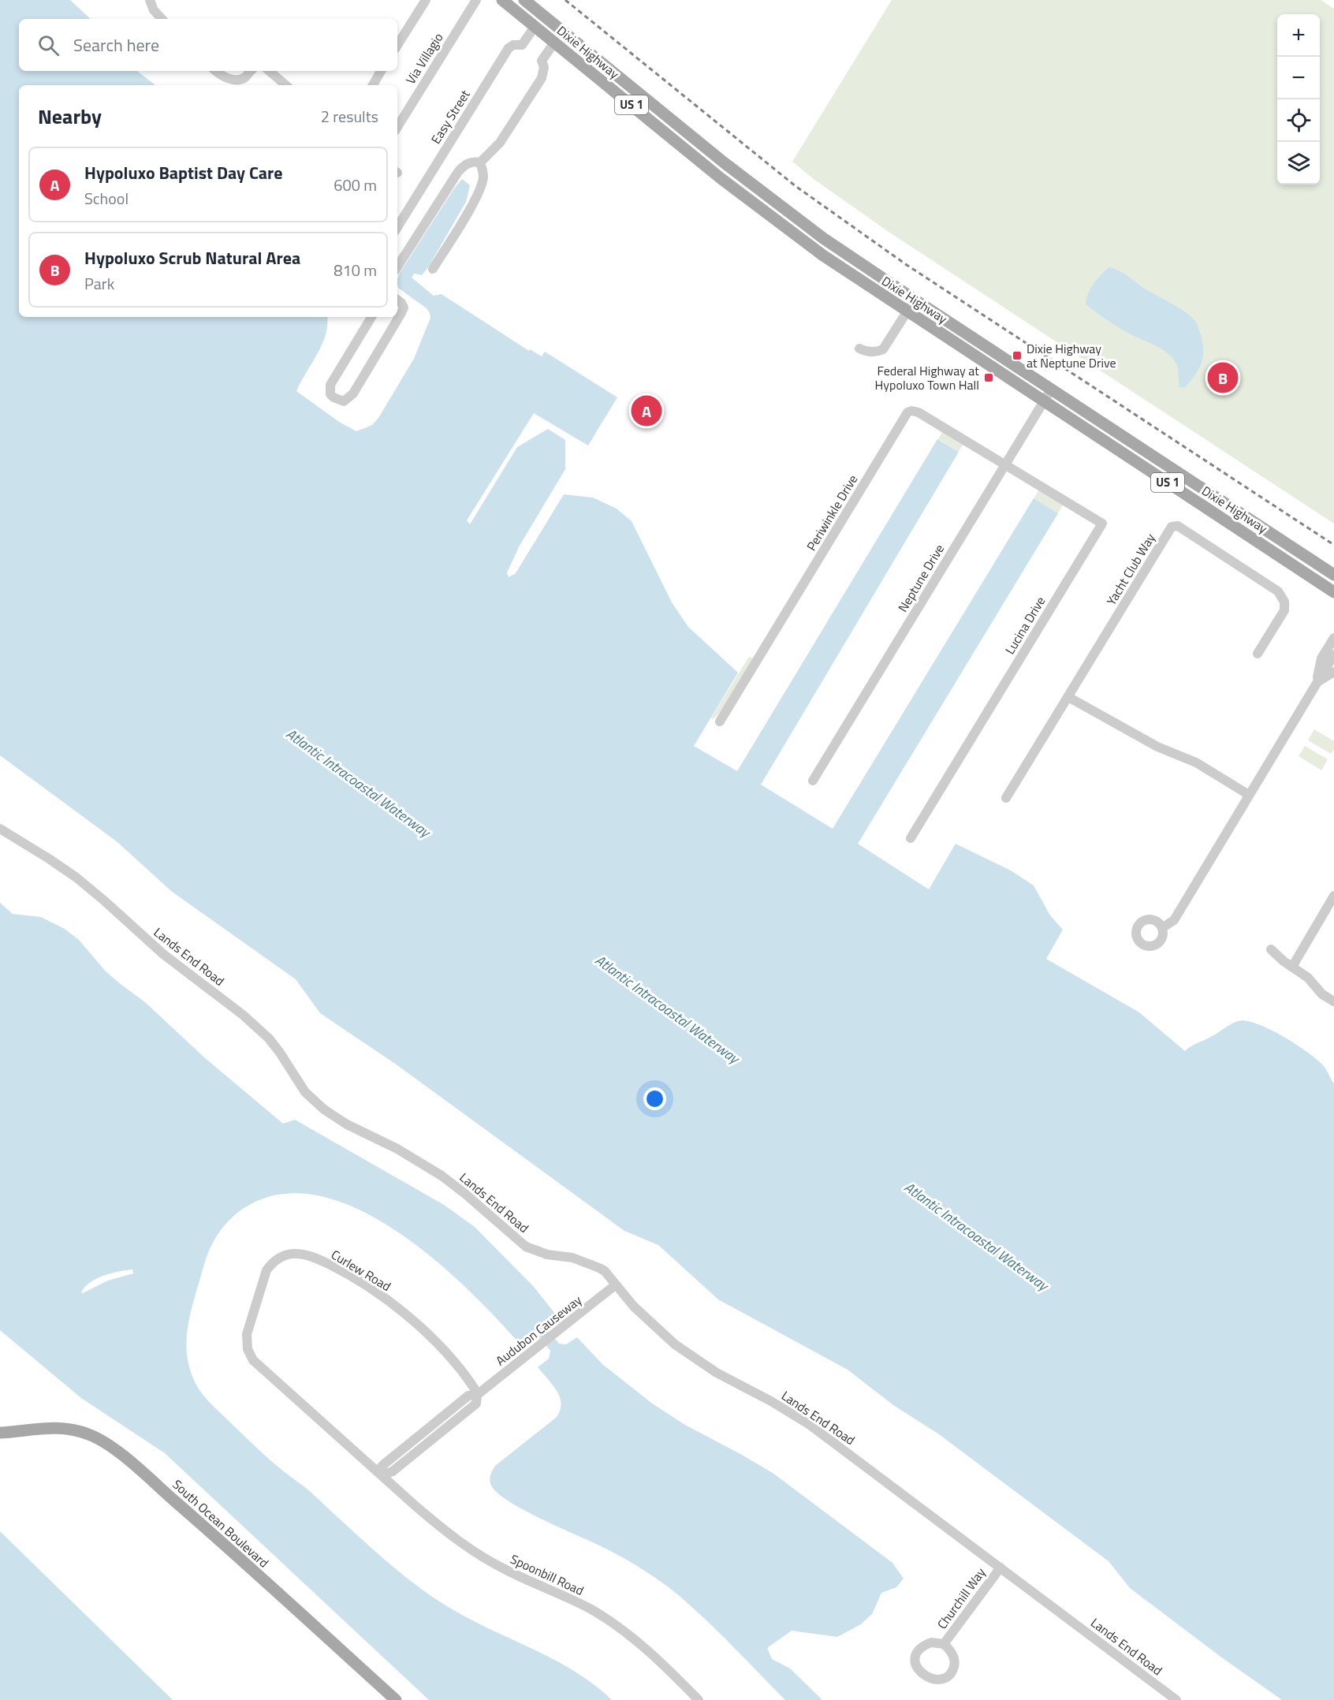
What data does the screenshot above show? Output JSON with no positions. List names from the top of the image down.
{
  "streets": {
    "main road": ["Dixie Highway", "US 1", "South Ocean Boulevard"],
    "street": [
      "Via Villagio",
      "Easy Street",
      "Periwinkle Drive",
      "Yacht Club Way",
      "Neptune Drive",
      "Lucina Drive",
      "Lands End Road",
      "Curlew Road",
      "Audubon Causeway",
      "Spoonbill Road",
      "Churchill Way"
    ]
  },
  "crossings": [
    ["Dixie Highway", "Easy Street"],
    ["Dixie Highway", "Neptune Drive"],
    ["Periwinkle Drive", "Neptune Drive"],
    ["Periwinkle Drive", "Lucina Drive"],
    ["Neptune Drive", "Lucina Drive"],
    ["Lands End Road", "Audubon Causeway"],
    ["Lands End Road", "Churchill Way"],
    ["Curlew Road", "Audubon Causeway"],
    ["Curlew Road", "Spoonbill Road"],
    ["Audubon Causeway", "Spoonbill Road"]
  ],
  "water": ["Atlantic Intracoastal Waterway"],
  "places": {
    "transit": ["Dixie Highway at Neptune Drive", "Federal Highway at Hypoluxo Town Hall"]
  },
  "page": {
    "map_buttons": ["+", "−"],
    "search": "Search here",
    "heading": ["Nearby", "2 results"],
    "list": [
      {
        "mark": "A",
        "name": "Hypoluxo Baptist Day Care",
        "note": "School",
        "value": "600 m"
      },
      {
        "mark": "B",
        "name": "Hypoluxo Scrub Natural Area",
        "note": "Park",
        "value": "810 m"
      }
    ],
    "pins": ["B", "A"]
  }
}
